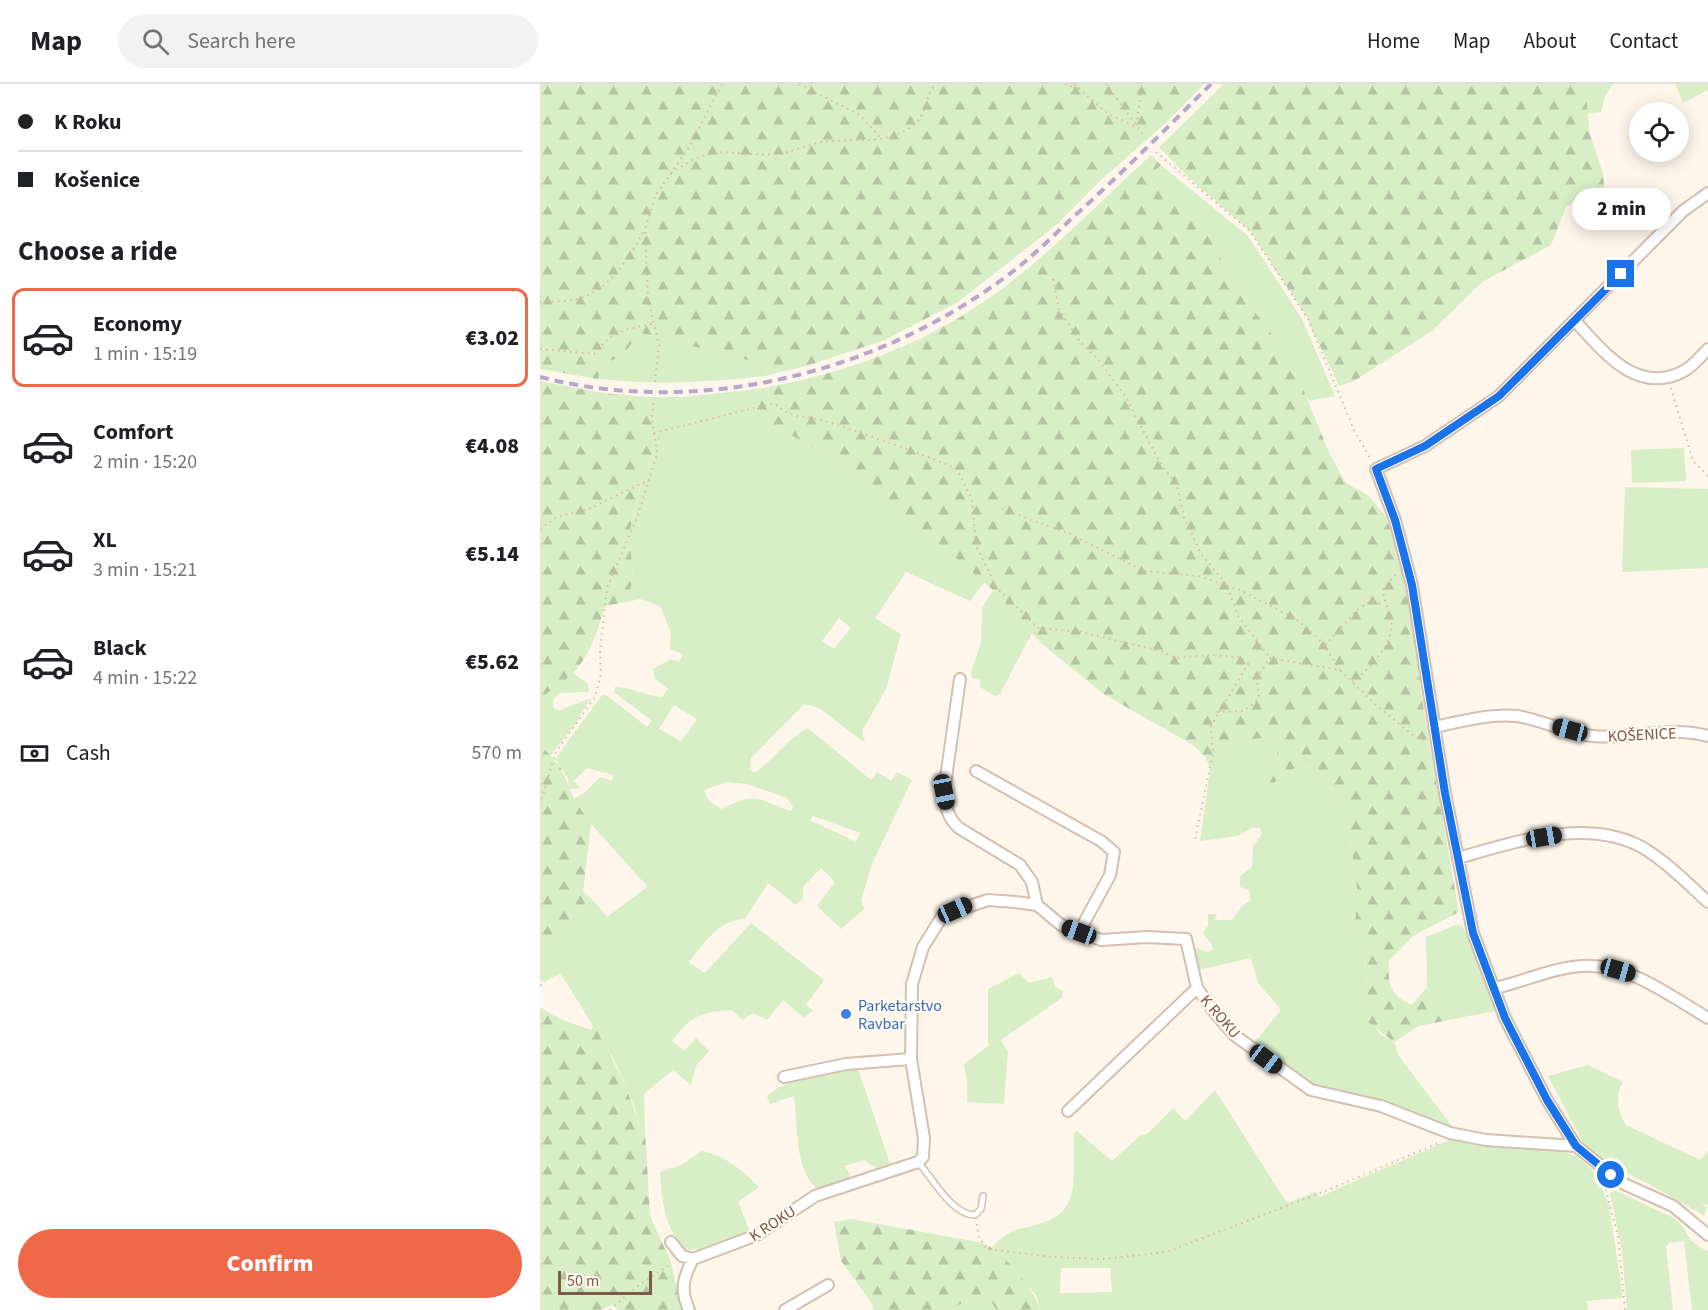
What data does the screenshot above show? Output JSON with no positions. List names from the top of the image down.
{
  "streets": {
    "street": ["KOŠENICE", "K ROKU"]
  },
  "places": ["Parketarstvo Ravbar"],
  "scale_bar": "50 m",
  "page": {
    "header": "Map",
    "search": "Search here",
    "nav": [
      "Home",
      "Map",
      "About",
      "Contact"
    ],
    "banner": ["K Roku", "Košenice"],
    "bubble": "2 min",
    "heading": "Choose a ride",
    "list": [
      {
        "name": "Economy",
        "note": "1 min · 15:19",
        "value": "€3.02"
      },
      {
        "name": "Comfort",
        "note": "2 min · 15:20",
        "value": "€4.08"
      },
      {
        "name": "XL",
        "note": "3 min · 15:21",
        "value": "€5.14"
      },
      {
        "name": "Black",
        "note": "4 min · 15:22",
        "value": "€5.62"
      }
    ],
    "pay": ["Cash", "570 m"],
    "buttons": "Confirm",
    "scale": "50 m"
  }
}
